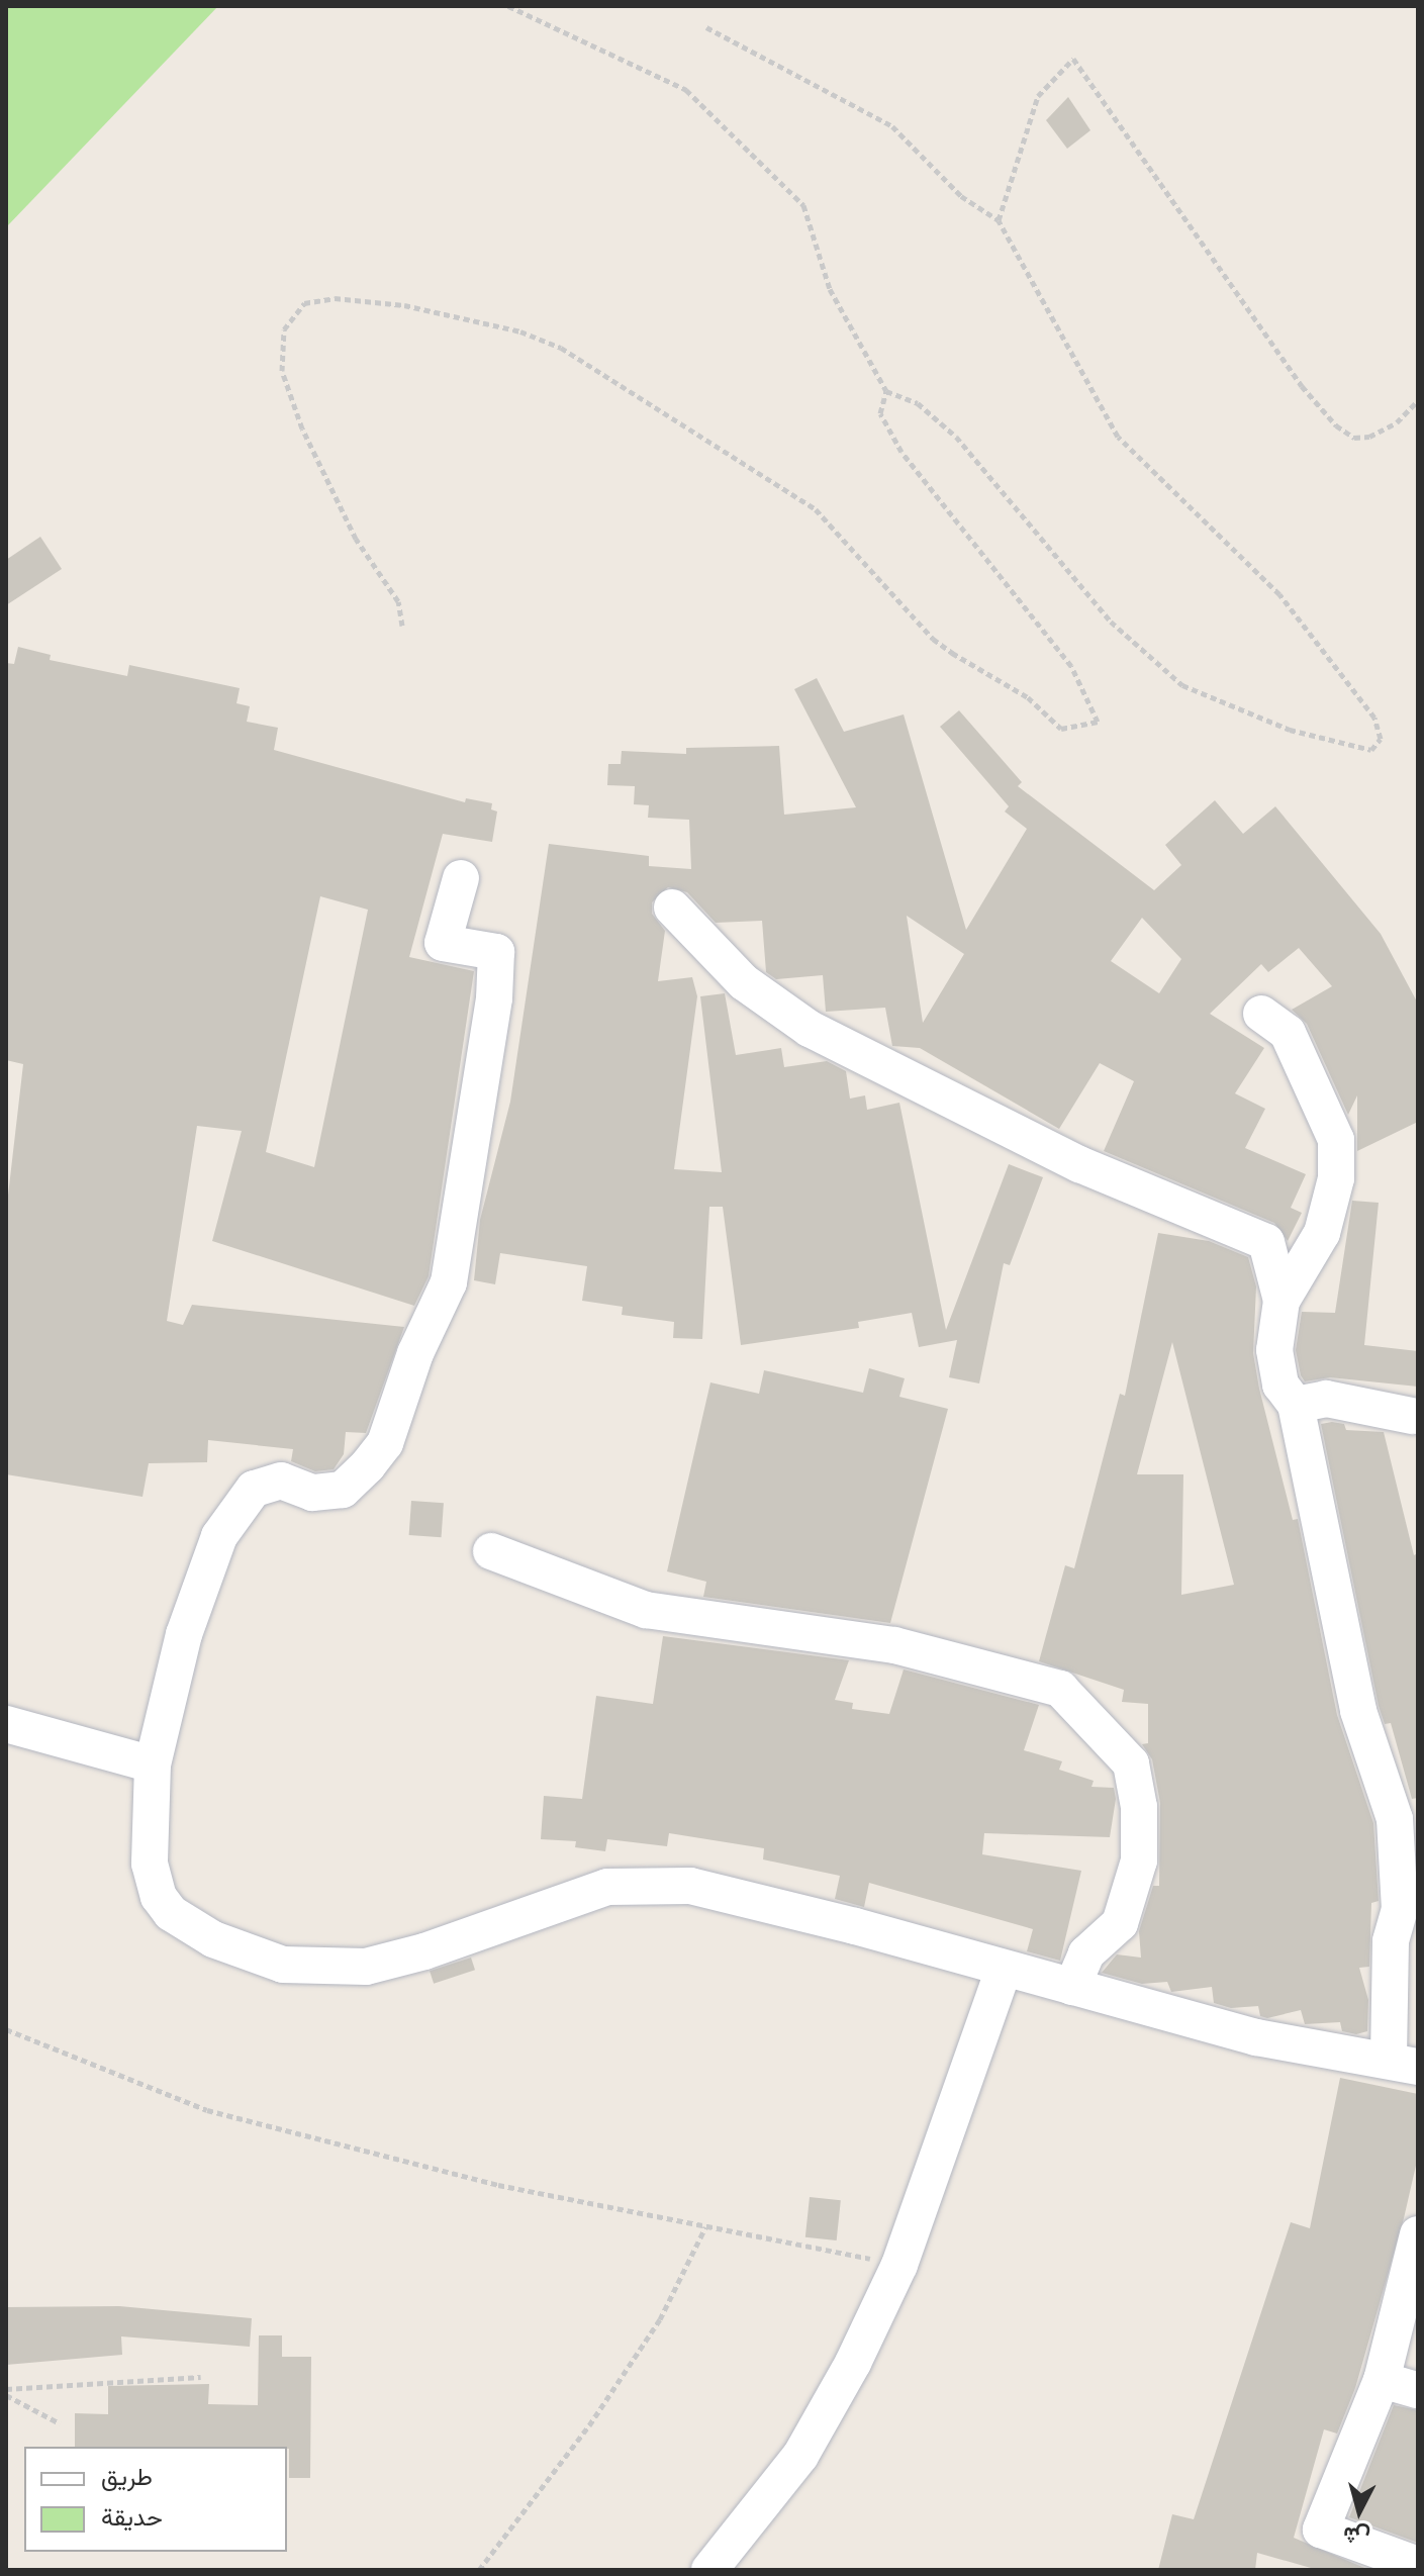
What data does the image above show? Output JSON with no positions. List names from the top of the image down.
{
  "legend": ["طريق", "حديقة"],
  "north": "bottom"
}
